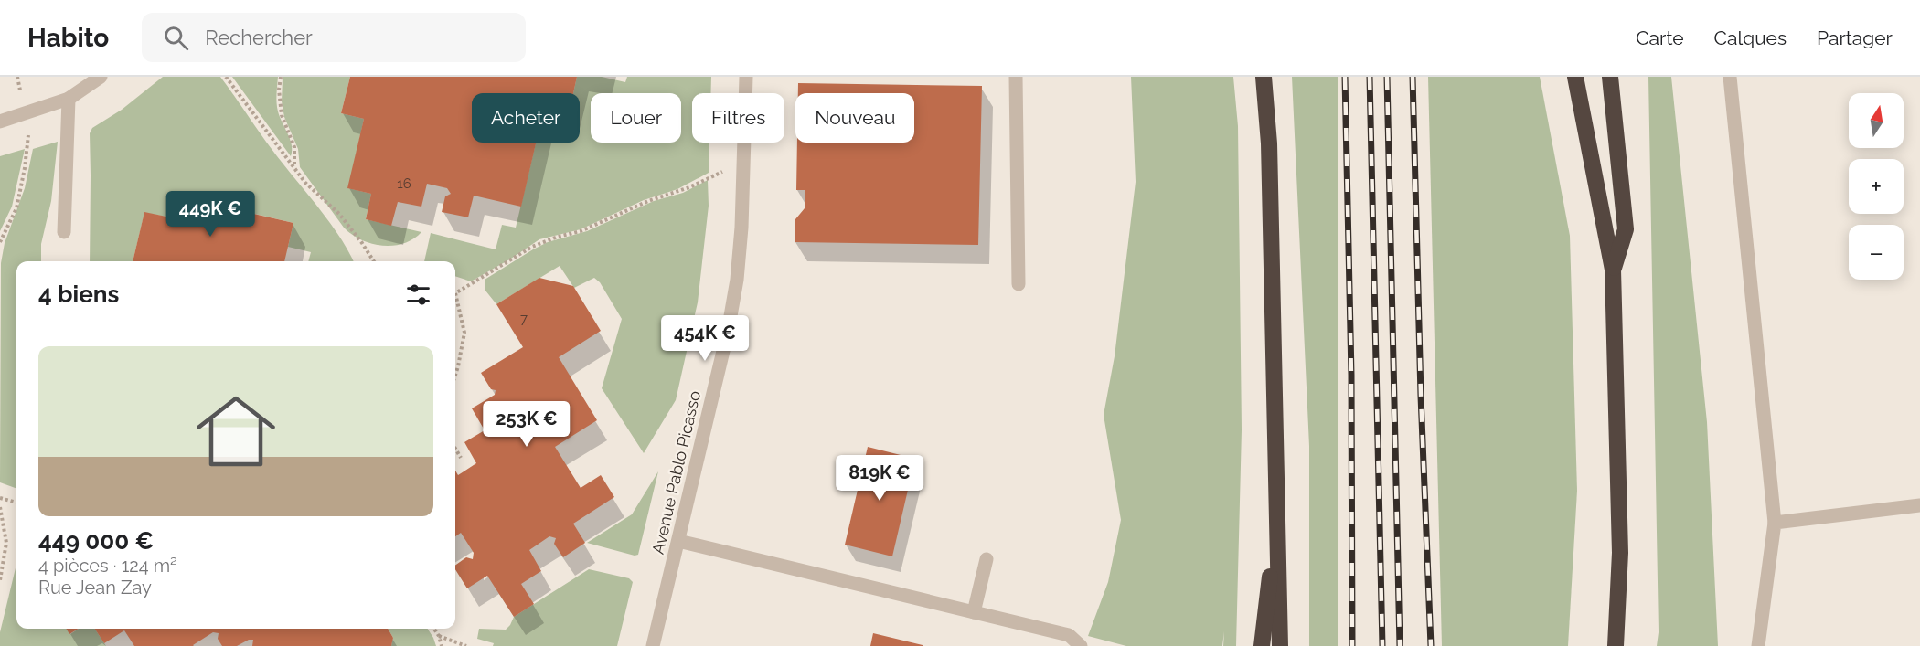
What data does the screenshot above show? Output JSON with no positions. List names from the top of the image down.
{
  "streets": {
    "street": ["Avenue Pablo Picasso"]
  },
  "house_numbers": ["16", "7"],
  "north": "top",
  "page": {
    "header": "Habito",
    "search": "Rechercher",
    "nav": ["Carte", "Calques", "Partager"],
    "map_buttons": ["+", "−"],
    "chip": [
      "Acheter",
      "Louer",
      "Filtres",
      "Nouveau"
    ],
    "price": [
      "449K €",
      "454K €",
      "253K €",
      "819K €"
    ],
    "heading": "4 biens",
    "list": [
      {
        "name": "449 000 €",
        "note": "4 pièces · 124 m² · Rue Jean Zay"
      }
    ]
  }
}
